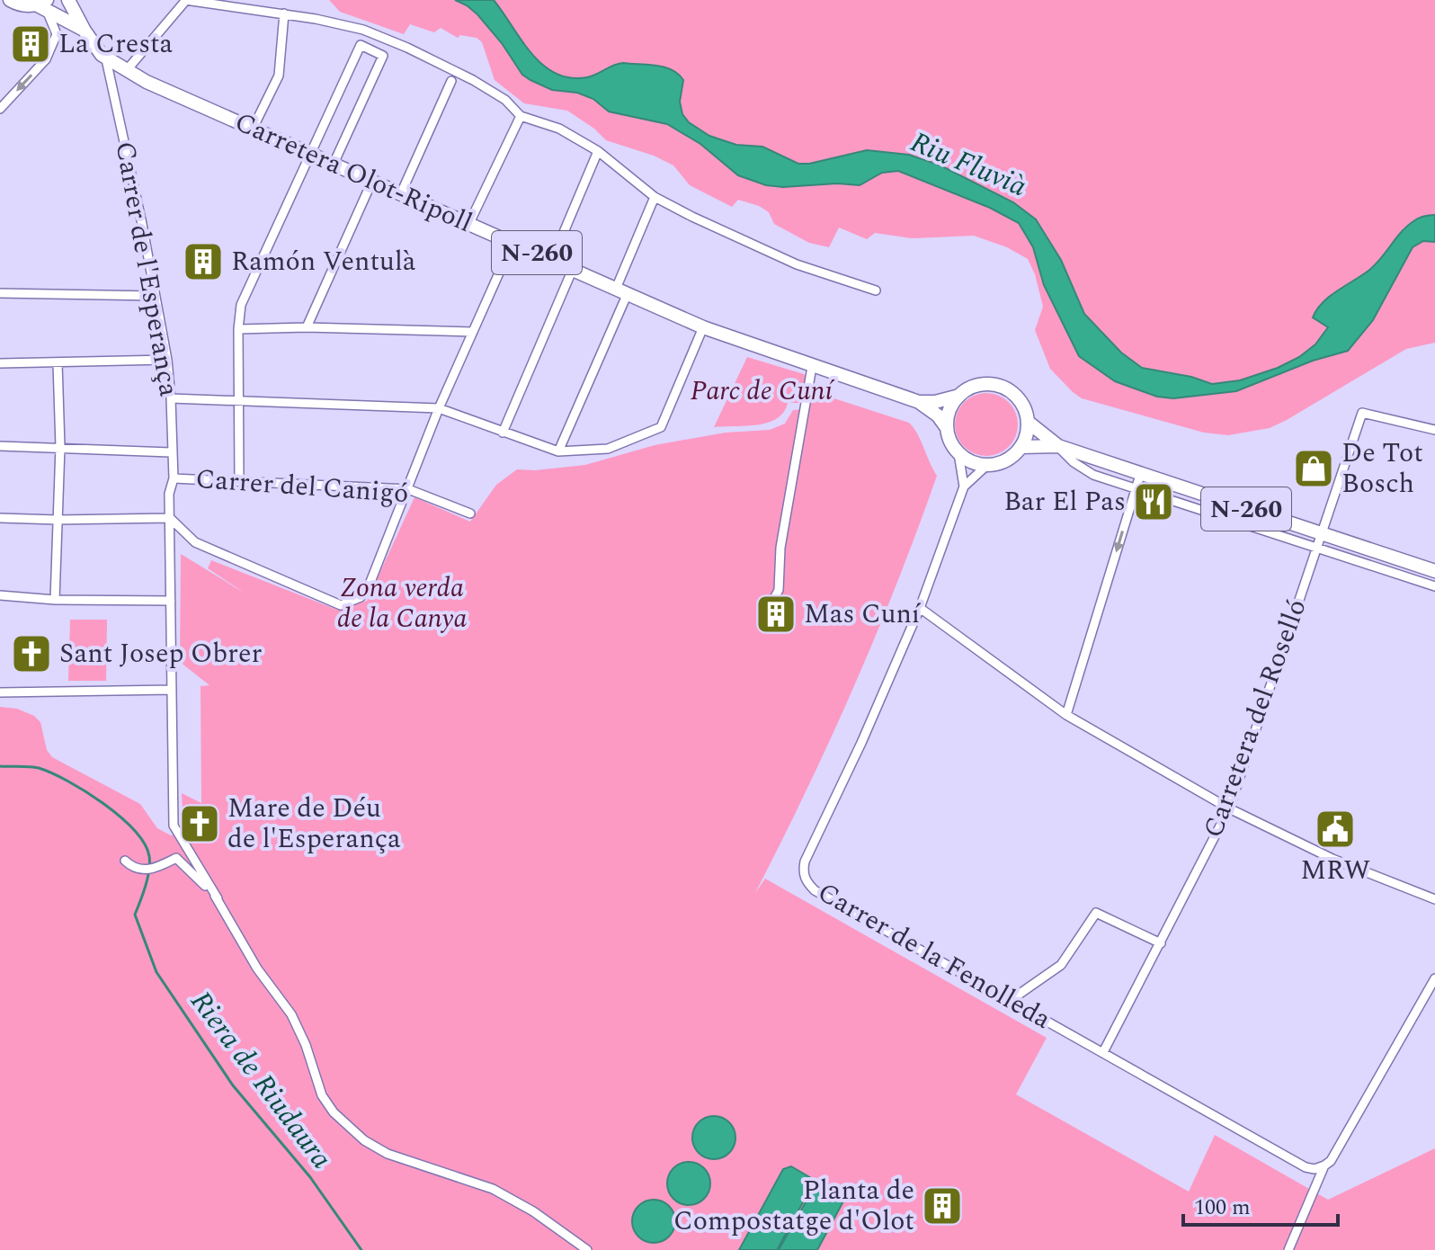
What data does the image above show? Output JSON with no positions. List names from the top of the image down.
{
  "streets": {
    "main road": ["Carretera Olot-Ripoll", "N-260"],
    "street": [
      "Carrer de l'Esperança",
      "Carrer del Canigó",
      "Carretera del Roselló",
      "Carrer de la Fenolleda"
    ]
  },
  "crossings": [
    ["Carretera Olot-Ripoll", "N-260"],
    ["Carretera Olot-Ripoll", "Carrer de l'Esperança"],
    ["N-260", "Carretera del Roselló"],
    ["Carrer de l'Esperança", "Carrer del Canigó"],
    ["Carretera del Roselló", "Carrer de la Fenolleda"]
  ],
  "water": ["Riu Fluvià", "Riera de Riudaura"],
  "parks": ["Parc de Cuní", "Zona verda de la Canya"],
  "places": {
    "building": [
      "La Cresta",
      "Ramón Ventulà",
      "Mas Cuní",
      "Planta de Compostatge d'Olot"
    ],
    "shop": ["De Tot Bosch"],
    "restaurant": ["Bar El Pas"],
    "church": ["Sant Josep Obrer", "Mare de Déu de l'Esperança"],
    "public building": ["MRW"]
  },
  "scale_bar": "100 m"
}
